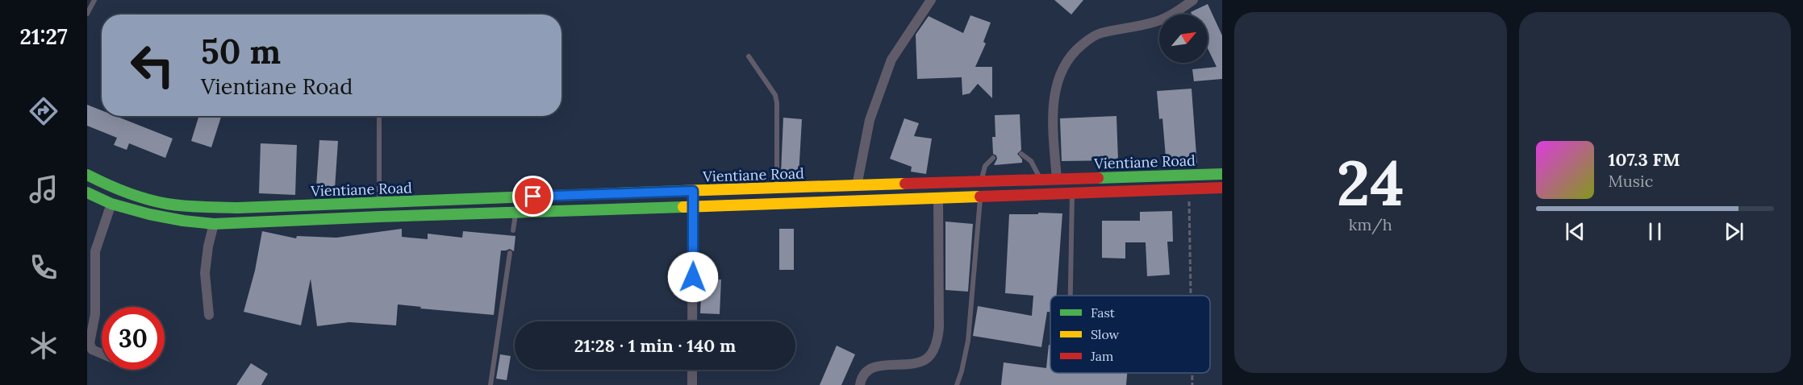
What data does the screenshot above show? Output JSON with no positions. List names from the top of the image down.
{
  "streets": {
    "main road": ["Vientiane Road"]
  },
  "legend": ["Fast", "Slow", "Jam"],
  "north": "top right",
  "page": {
    "tabs": "21:27",
    "tile": ["24", "km/h"],
    "turn": ["50 m", "Vientiane Road"],
    "song": ["107.3 FM", "Music"],
    "limit": "30",
    "trip": "21:28 · 1 min · 140 m"
  }
}
